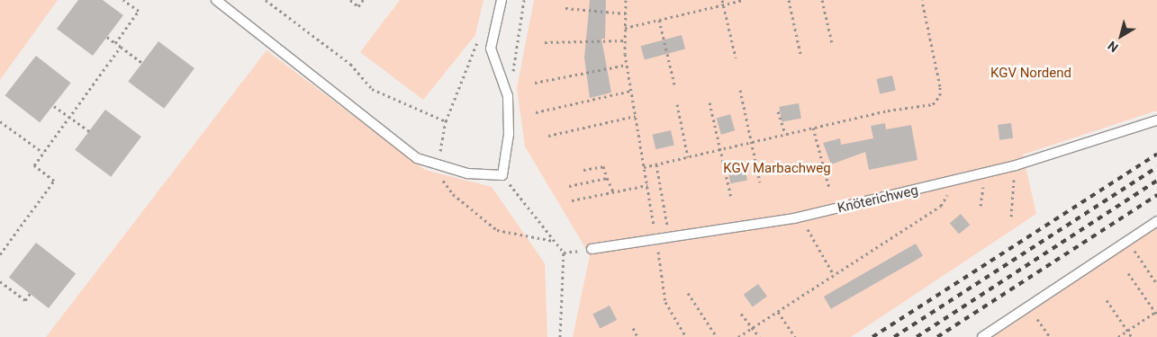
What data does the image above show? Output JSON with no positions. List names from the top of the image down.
{
  "streets": {
    "lane": ["Knöterichweg"]
  },
  "parks": ["KGV Nordend", "KGV Marbachweg"],
  "north": "bottom left"
}
